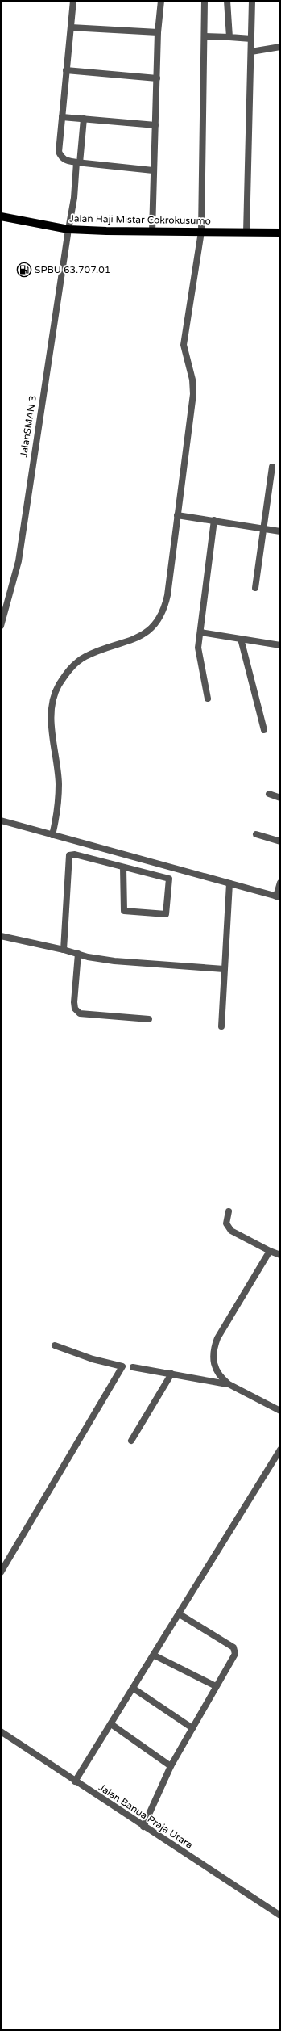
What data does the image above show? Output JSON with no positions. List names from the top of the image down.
{
  "streets": {
    "main road": ["Jalan Haji Mistar Cokrokusumo"],
    "street": ["JalanSMAN 3", "Jalan Banua Praja Utara"]
  },
  "crossings": [
    ["Jalan Haji Mistar Cokrokusumo", "JalanSMAN 3"]
  ],
  "places": {
    "fuel station": ["SPBU 63.707.01"]
  }
}
